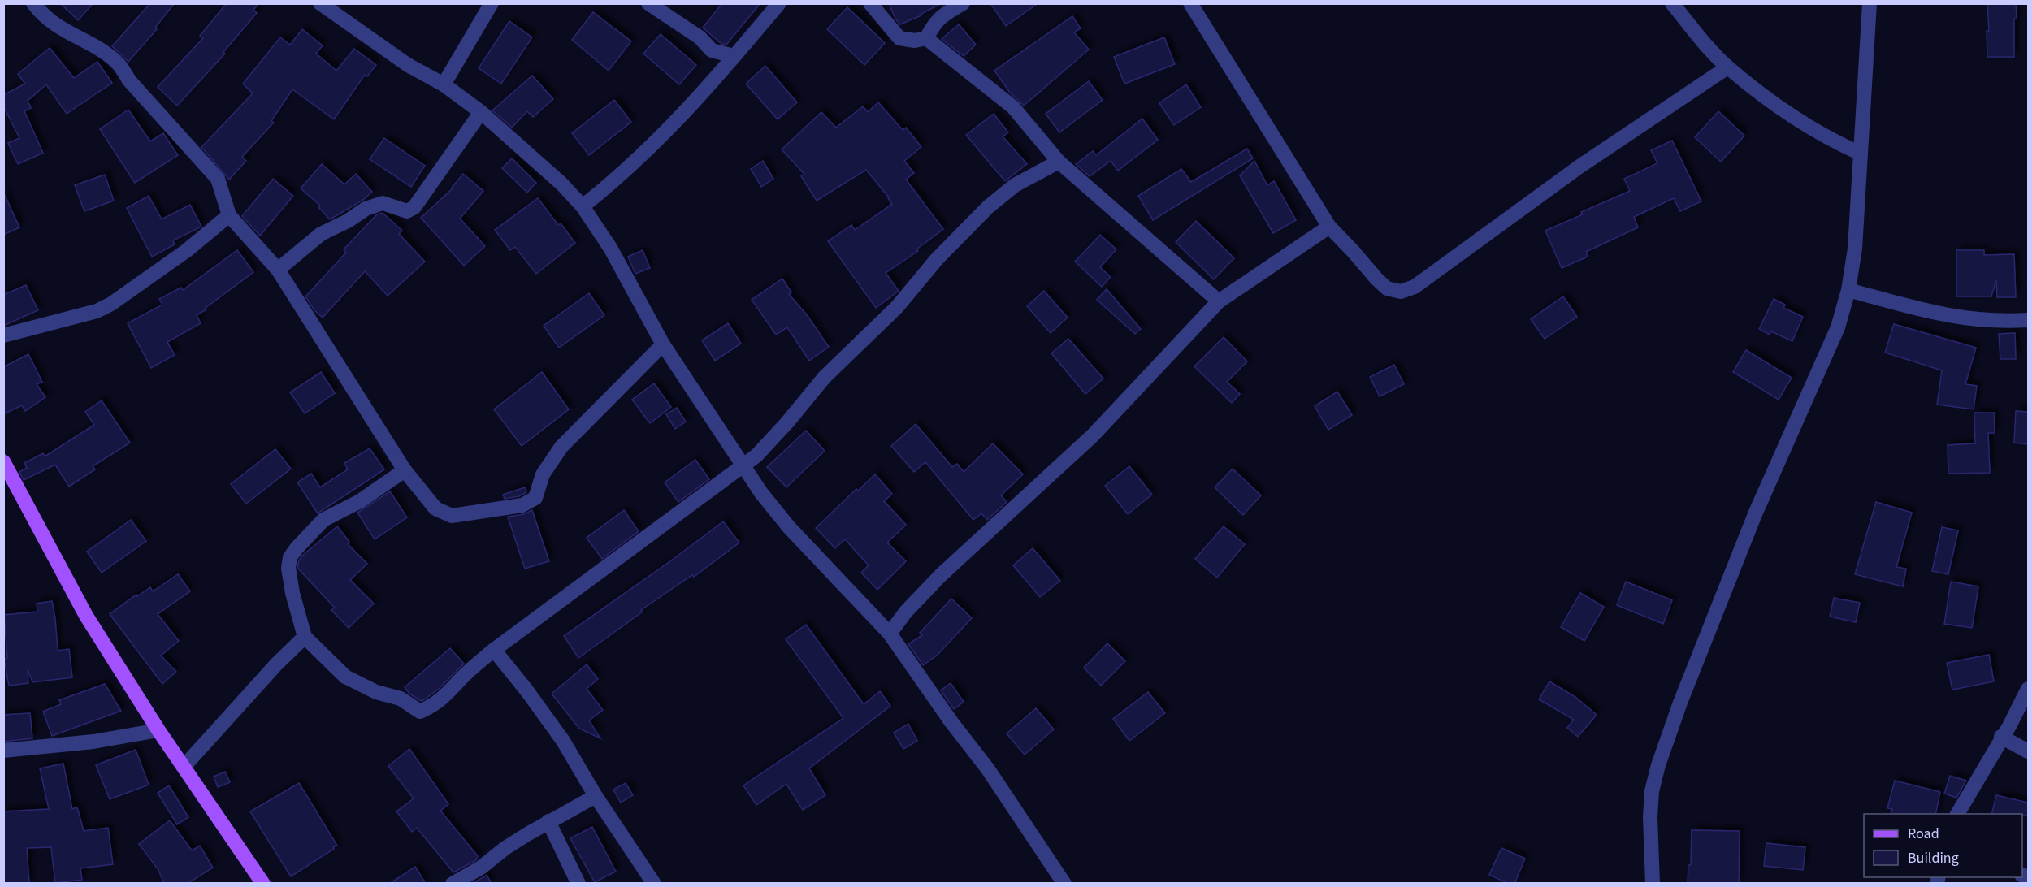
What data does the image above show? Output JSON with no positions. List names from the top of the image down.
{
  "legend": ["Road", "Building"]
}
